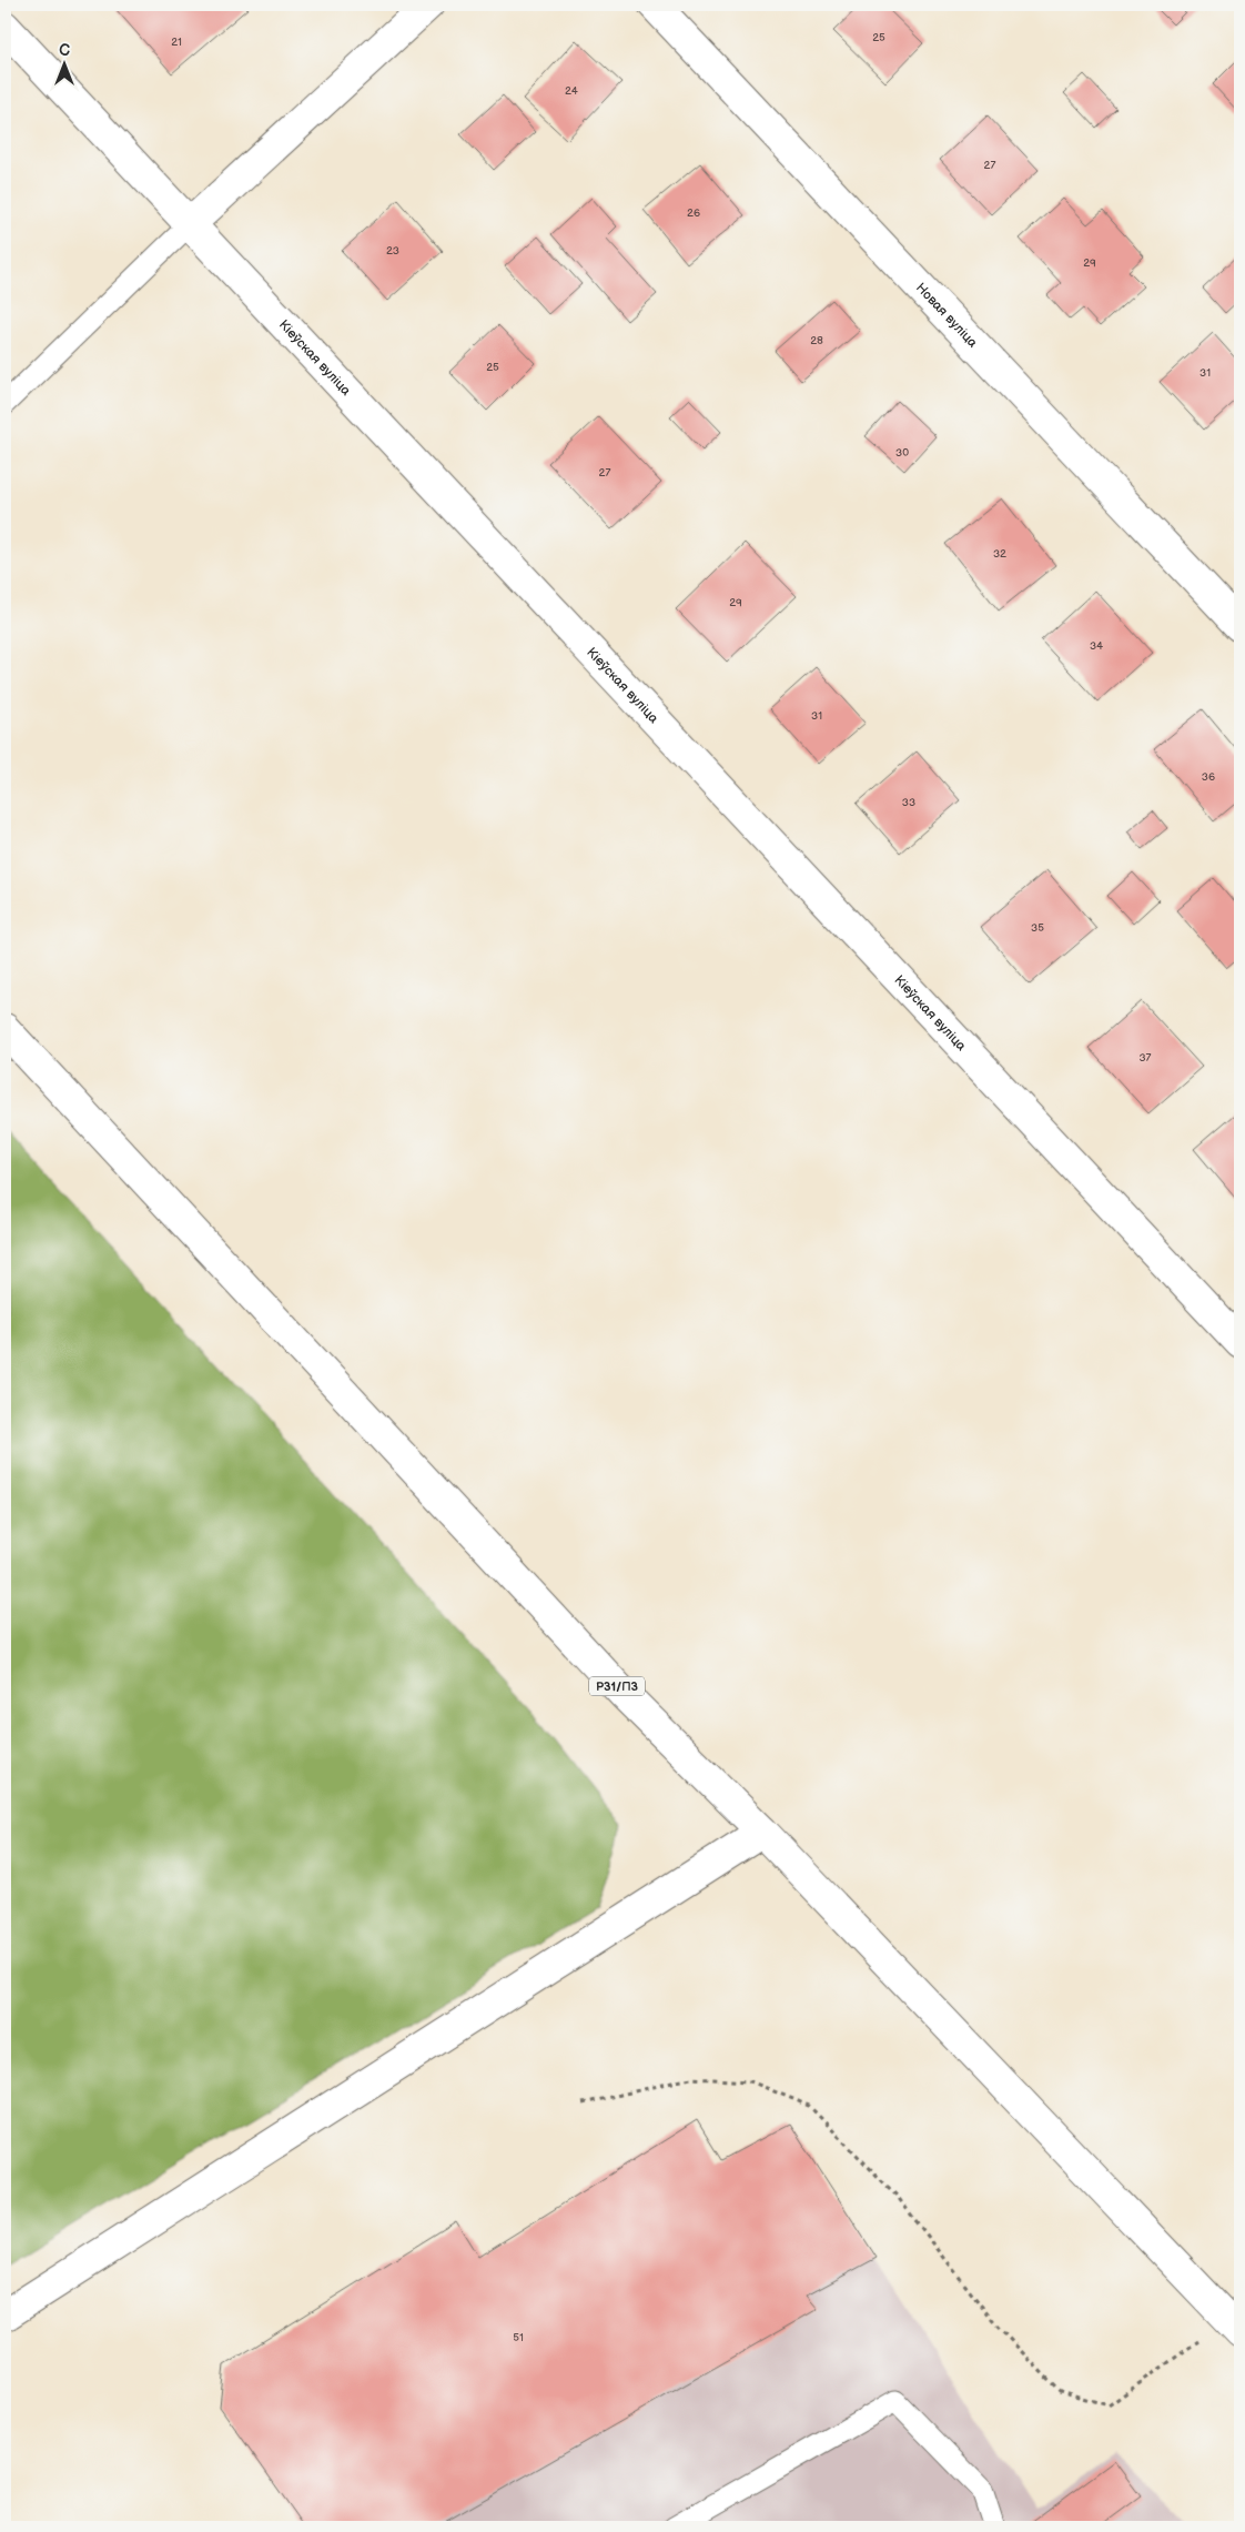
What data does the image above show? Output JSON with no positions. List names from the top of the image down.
{
  "streets": {
    "street": ["Новая вуліца", "Кіеўская вуліца", "Р31/П3"]
  },
  "house_numbers": [
    "25",
    "21",
    "24",
    "27",
    "26",
    "23",
    "29",
    "28",
    "25",
    "31",
    "30",
    "27",
    "32",
    "29",
    "34",
    "31",
    "36",
    "33",
    "35",
    "37",
    "51"
  ],
  "north": "top"
}
